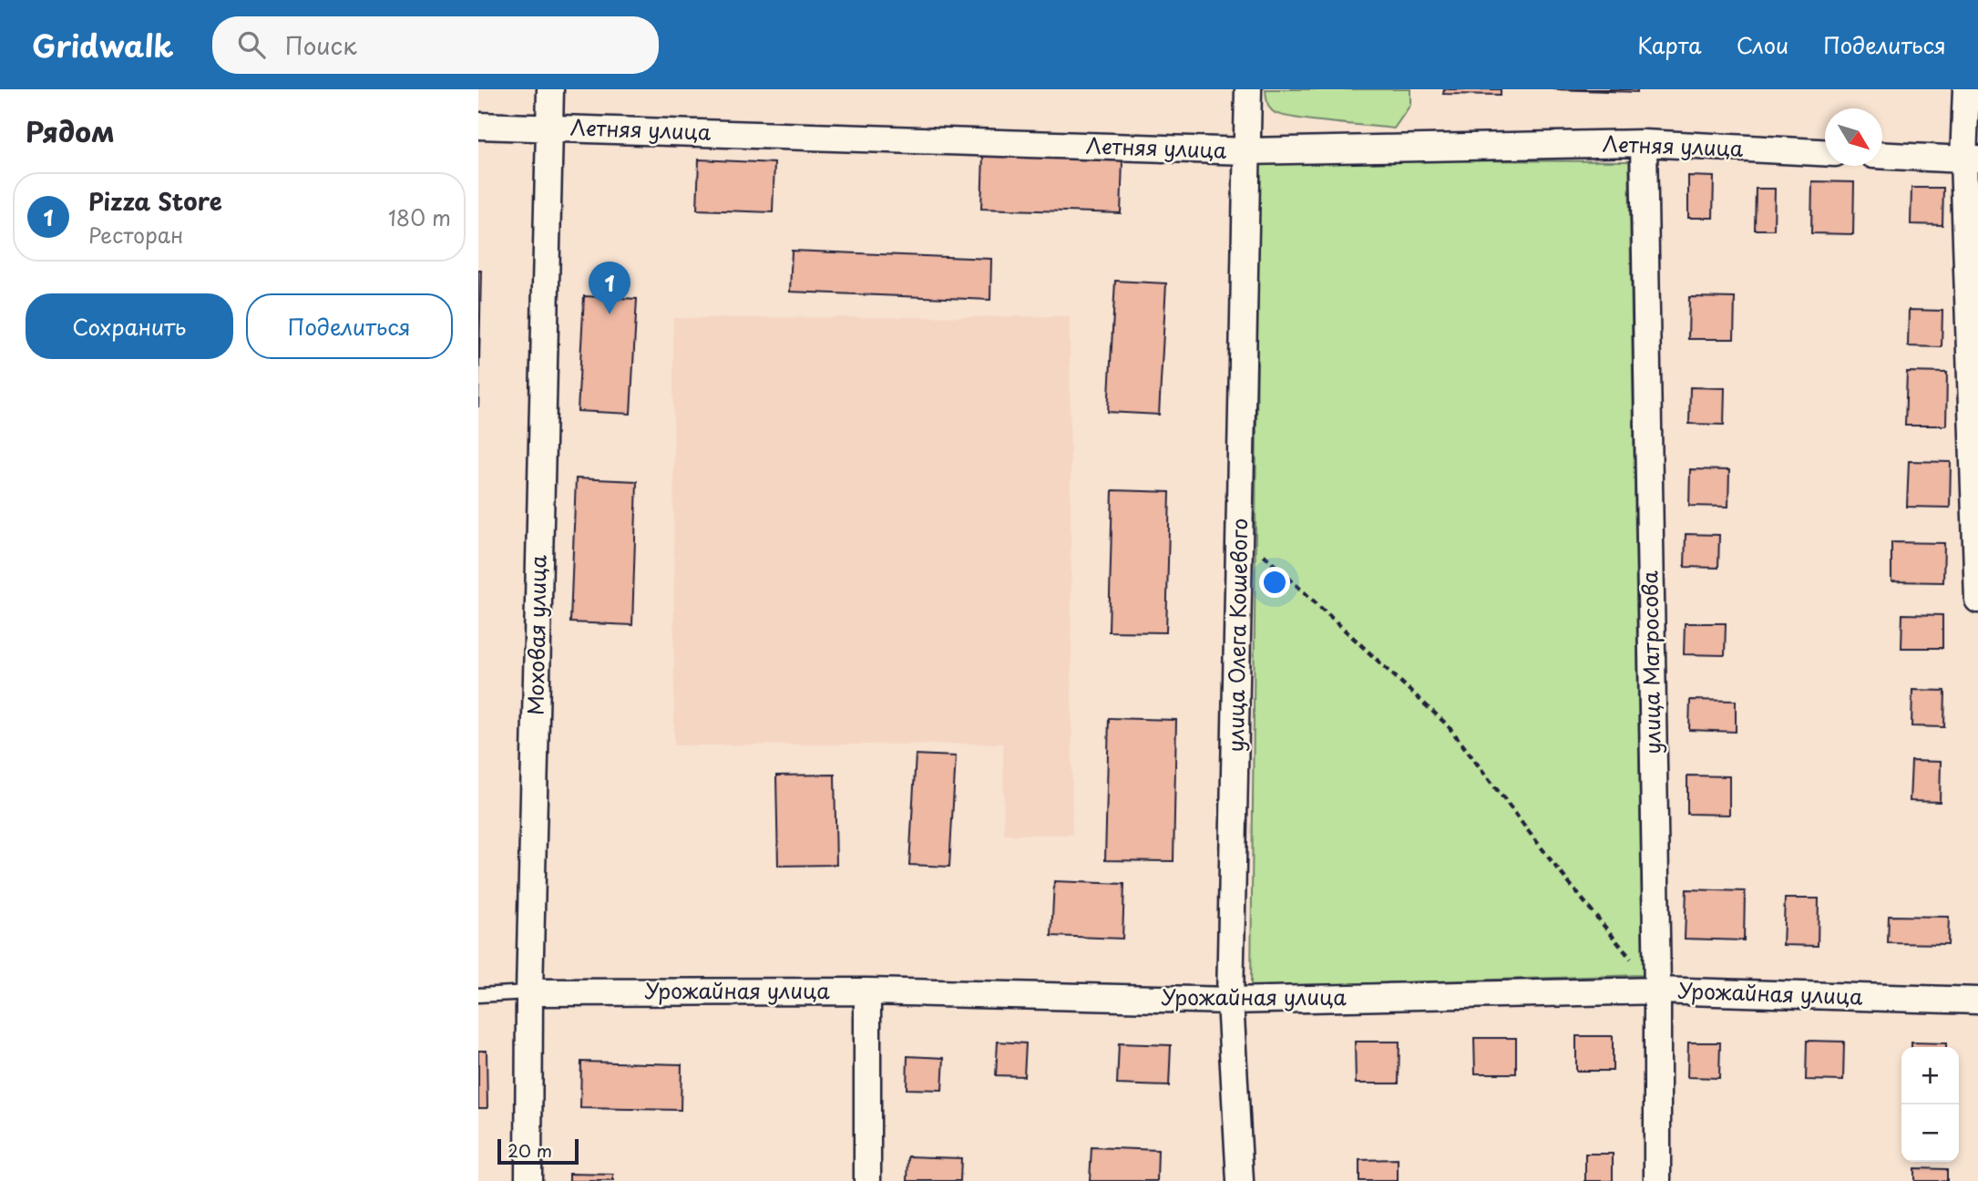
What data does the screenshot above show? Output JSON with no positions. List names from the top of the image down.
{
  "streets": {
    "street": [
      "Летняя улица",
      "Моховая улица",
      "улица Олега Кошевого",
      "улица Матросова",
      "Урожайная улица"
    ]
  },
  "crossings": [
    ["Летняя улица", "Моховая улица"],
    ["Летняя улица", "улица Олега Кошевого"],
    ["Летняя улица", "улица Матросова"],
    ["Моховая улица", "Урожайная улица"],
    ["улица Олега Кошевого", "Урожайная улица"],
    ["улица Матросова", "Урожайная улица"]
  ],
  "scale_bar": "20 m",
  "north": "bottom right",
  "page": {
    "header": "Gridwalk",
    "search": "Поиск",
    "nav": ["Карта", "Слои", "Поделиться"],
    "heading": "Рядом",
    "list": [
      {
        "mark": "1",
        "name": "Pizza Store",
        "note": "Ресторан",
        "value": "180 m"
      }
    ],
    "pins": "1",
    "buttons": ["Сохранить", "Поделиться"],
    "map_buttons": ["+", "−"],
    "scale": "20 m"
  }
}
